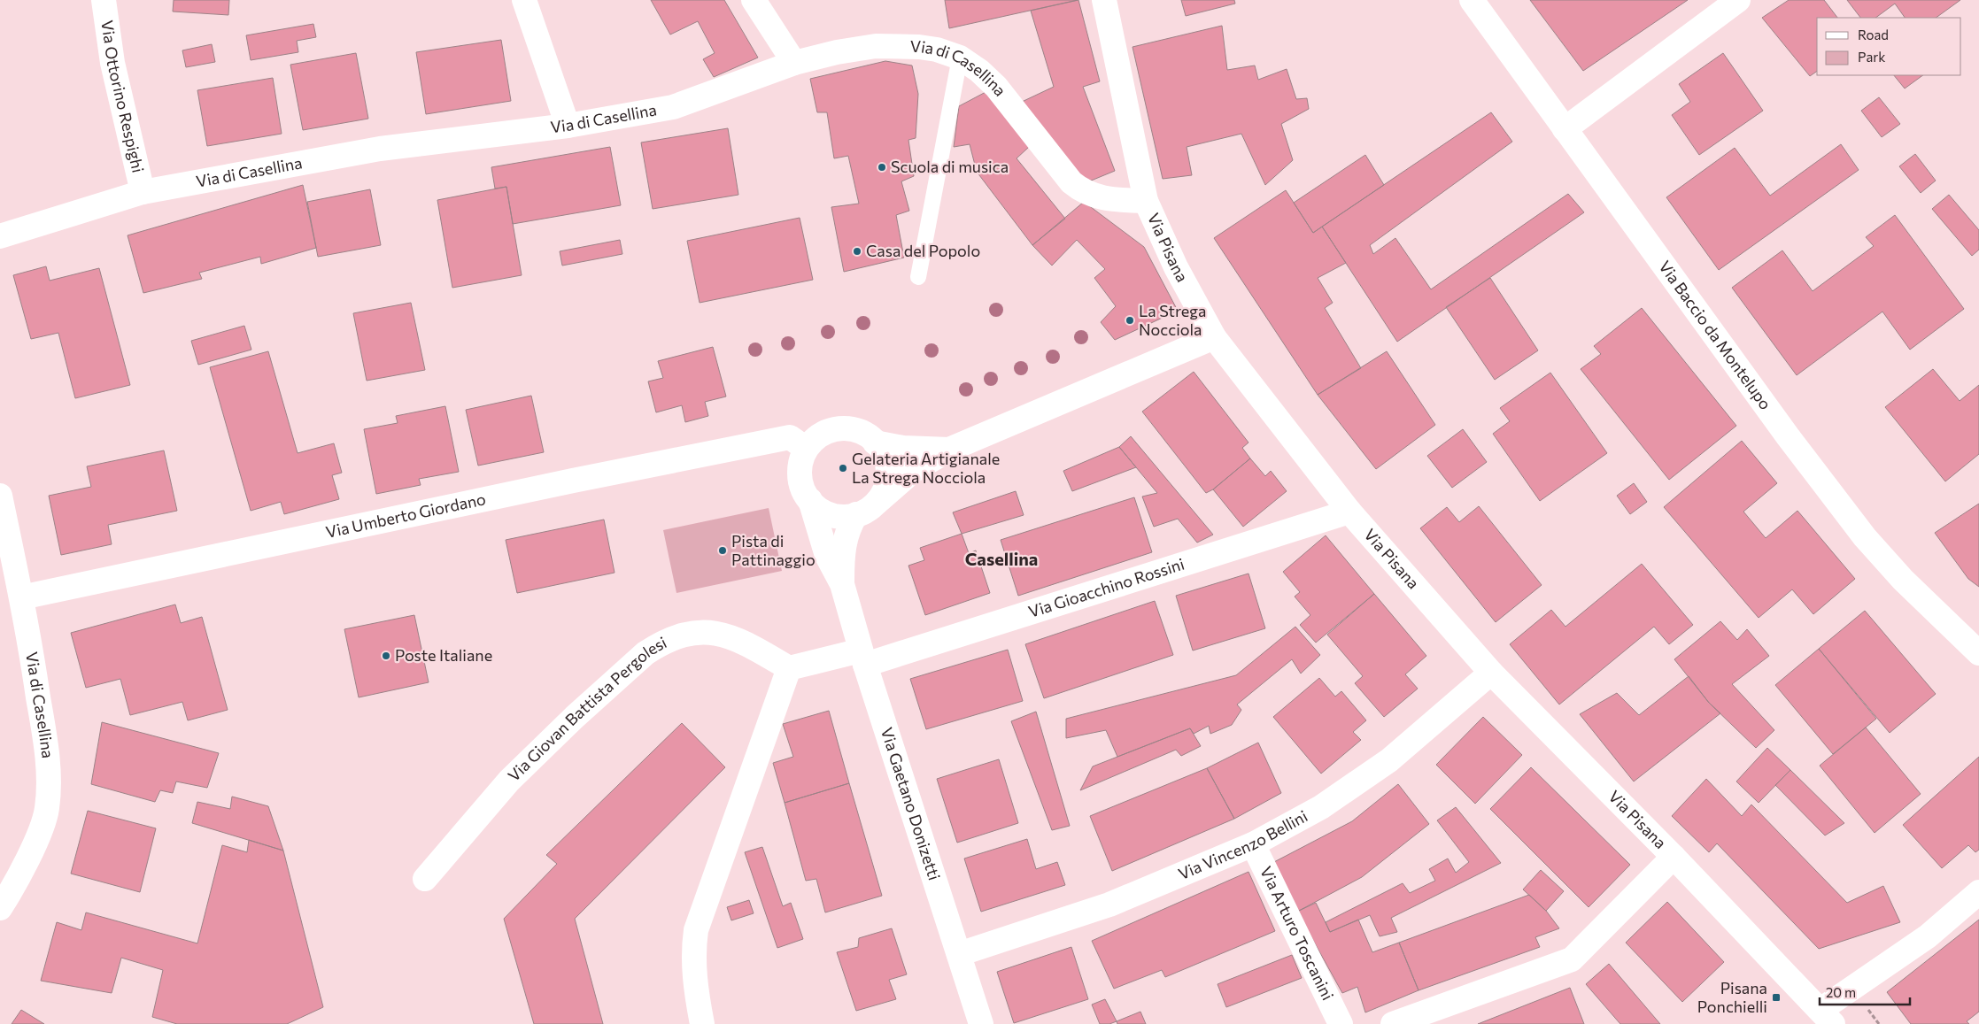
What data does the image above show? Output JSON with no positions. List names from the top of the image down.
{
  "streets": {
    "street": [
      "Via di Casellina",
      "Via Ottorino Respighi",
      "Via Pisana",
      "Via Baccio da Montelupo",
      "Via Umberto Giordano",
      "Via Gioacchino Rossini",
      "Via Giovan Battista Pergolesi",
      "Via Gaetano Donizetti",
      "Via Vincenzo Bellini",
      "Via Arturo Toscanini"
    ]
  },
  "crossings": [
    ["Via di Casellina", "Via Ottorino Respighi"],
    ["Via di Casellina", "Via Pisana"],
    ["Via di Casellina", "Via Umberto Giordano"],
    ["Via Pisana", "Via Gioacchino Rossini"],
    ["Via Pisana", "Via Vincenzo Bellini"],
    ["Via Umberto Giordano", "Via Gaetano Donizetti"],
    ["Via Gioacchino Rossini", "Via Gaetano Donizetti"],
    ["Via Gaetano Donizetti", "Via Vincenzo Bellini"],
    ["Via Vincenzo Bellini", "Via Arturo Toscanini"]
  ],
  "districts": ["Casellina"],
  "places": {
    "other": [
      "Scuola di musica",
      "Casa del Popolo",
      "La Strega Nocciola",
      "Gelateria Artigianale La Strega Nocciola",
      "Pista di Pattinaggio",
      "Poste Italiane"
    ],
    "transit": ["Pisana Ponchielli"]
  },
  "legend": ["Road", "Park"],
  "scale_bar": "20 m"
}
